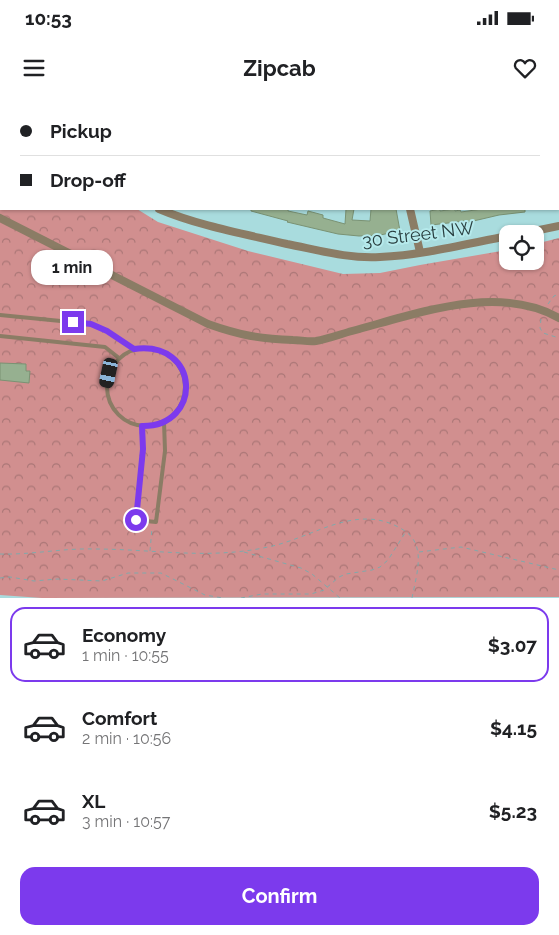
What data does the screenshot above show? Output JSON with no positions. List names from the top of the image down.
{
  "streets": {
    "street": ["30 Street NW"]
  },
  "page": {
    "status": "10:53",
    "header": "Zipcab",
    "banner": ["Pickup", "Drop-off"],
    "bubble": "1 min",
    "list": [
      {
        "name": "Economy",
        "note": "1 min · 10:55",
        "value": "$3.07"
      },
      {
        "name": "Comfort",
        "note": "2 min · 10:56",
        "value": "$4.15"
      },
      {
        "name": "XL",
        "note": "3 min · 10:57",
        "value": "$5.23"
      }
    ],
    "buttons": "Confirm"
  }
}
